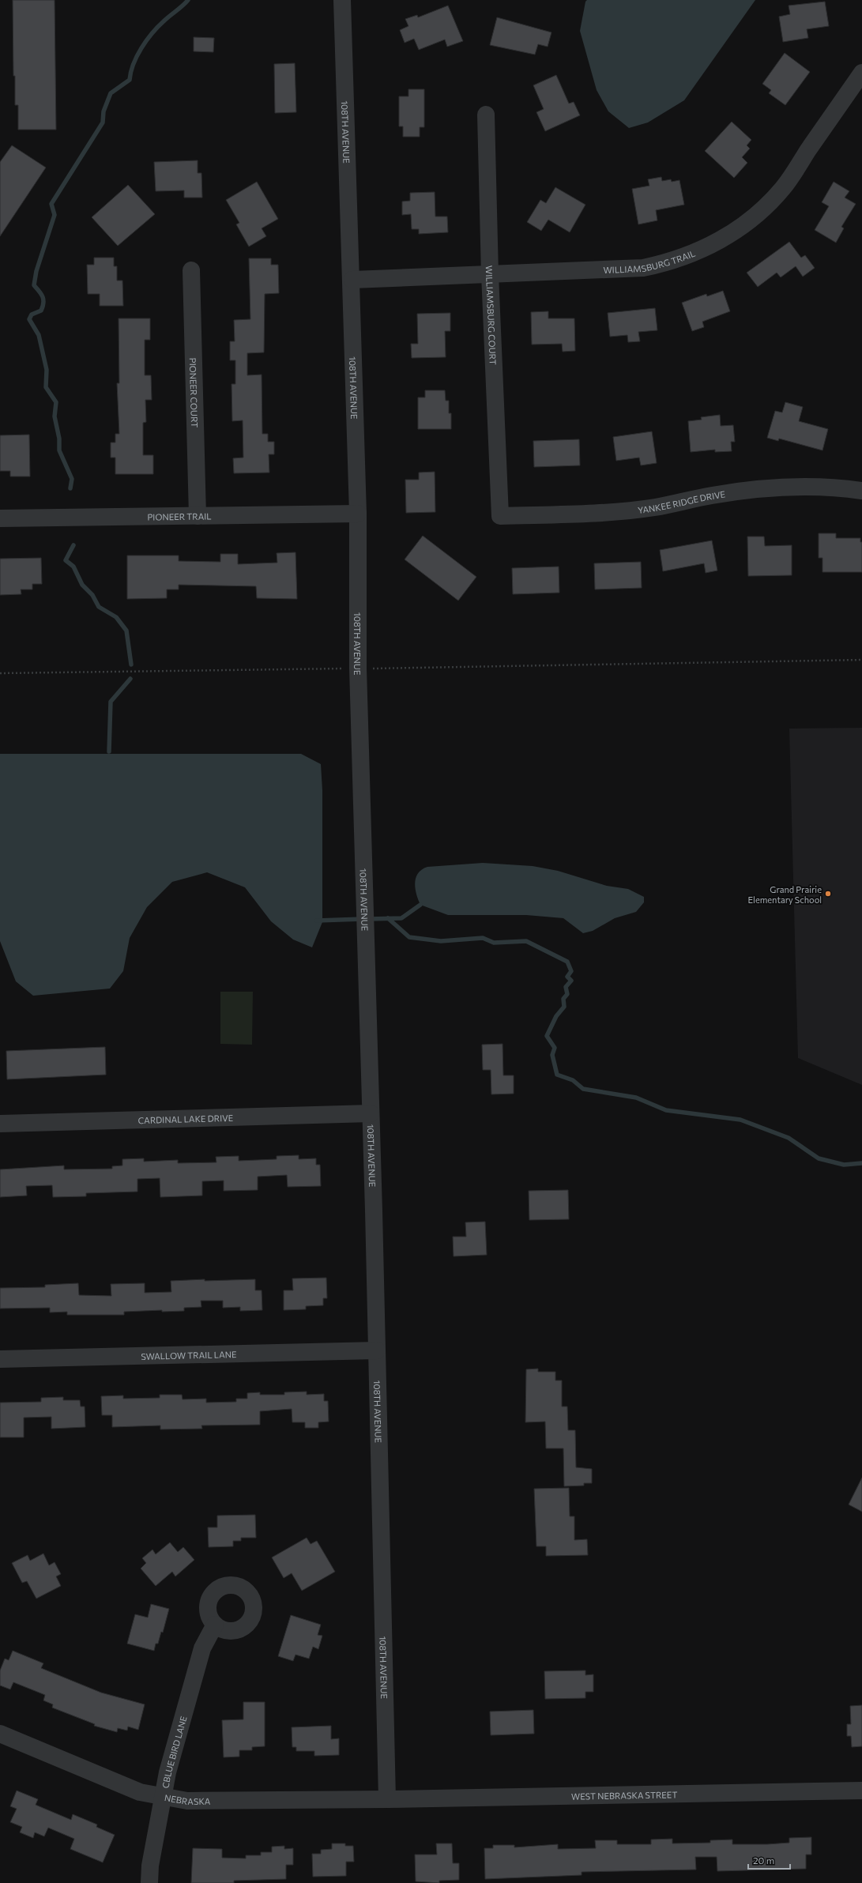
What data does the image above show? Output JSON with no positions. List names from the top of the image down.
{
  "streets": {
    "street": [
      "108TH AVENUE",
      "WILLIAMSBURG TRAIL",
      "WILLIAMSBURG COURT",
      "PIONEER COURT",
      "YANKEE RIDGE DRIVE",
      "PIONEER TRAIL",
      "CARDINAL LAKE DRIVE",
      "SWALLOW TRAIL LANE",
      "CBLUE BIRD LANE",
      "WEST NEBRASKA STREET",
      "NEBRASKA"
    ]
  },
  "crossings": [
    ["108TH AVENUE", "WILLIAMSBURG TRAIL"],
    ["108TH AVENUE", "PIONEER TRAIL"],
    ["108TH AVENUE", "CARDINAL LAKE DRIVE"],
    ["108TH AVENUE", "SWALLOW TRAIL LANE"],
    ["108TH AVENUE", "WEST NEBRASKA STREET"],
    ["108TH AVENUE", "NEBRASKA"],
    ["WILLIAMSBURG TRAIL", "WILLIAMSBURG COURT"],
    ["WILLIAMSBURG COURT", "YANKEE RIDGE DRIVE"],
    ["PIONEER COURT", "PIONEER TRAIL"],
    ["CBLUE BIRD LANE", "NEBRASKA"],
    ["WEST NEBRASKA STREET", "NEBRASKA"]
  ],
  "places": ["Grand Prairie Elementary School"],
  "scale_bar": "20 m"
}
